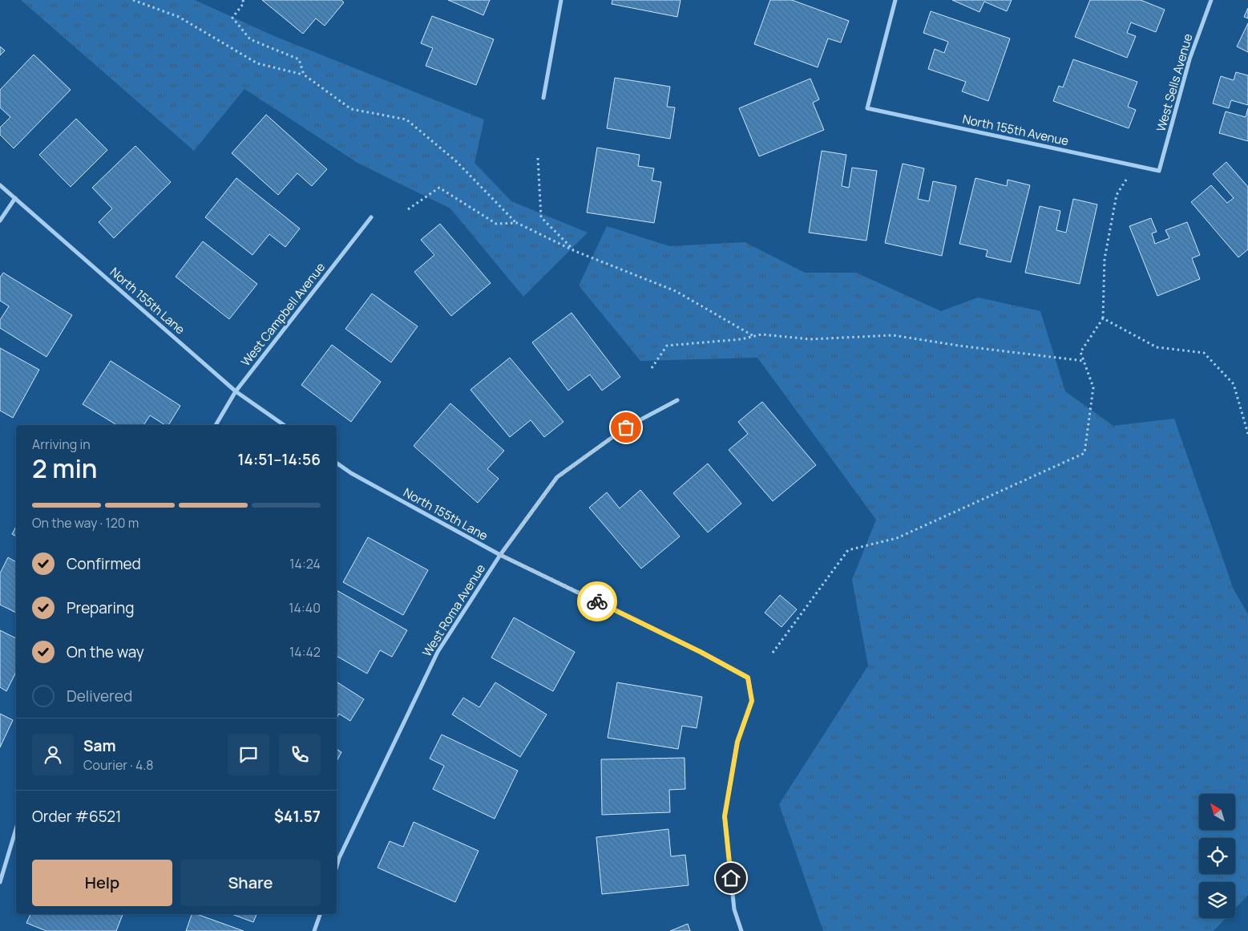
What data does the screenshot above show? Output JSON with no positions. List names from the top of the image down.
{
  "streets": {
    "street": [
      "West Sells Avenue",
      "North 155th Avenue",
      "North 155th Lane",
      "West Campbell Avenue",
      "West Roma Avenue"
    ]
  },
  "crossings": [
    ["West Sells Avenue", "North 155th Avenue"],
    ["North 155th Lane", "West Campbell Avenue"],
    ["North 155th Lane", "West Roma Avenue"]
  ],
  "north": "top left",
  "page": {
    "heading": ["2 min", "Arriving in", "14:51–14:56"],
    "panel": [
      "Sam",
      "Courier · 4.8",
      "Order #6521",
      "$41.57"
    ],
    "bar": "On the way · 120 m",
    "list": [
      ["Confirmed", "14:24"],
      ["Preparing", "14:40"],
      ["On the way", "14:42"],
      "Delivered"
    ],
    "buttons": ["Help", "Share"]
  }
}
